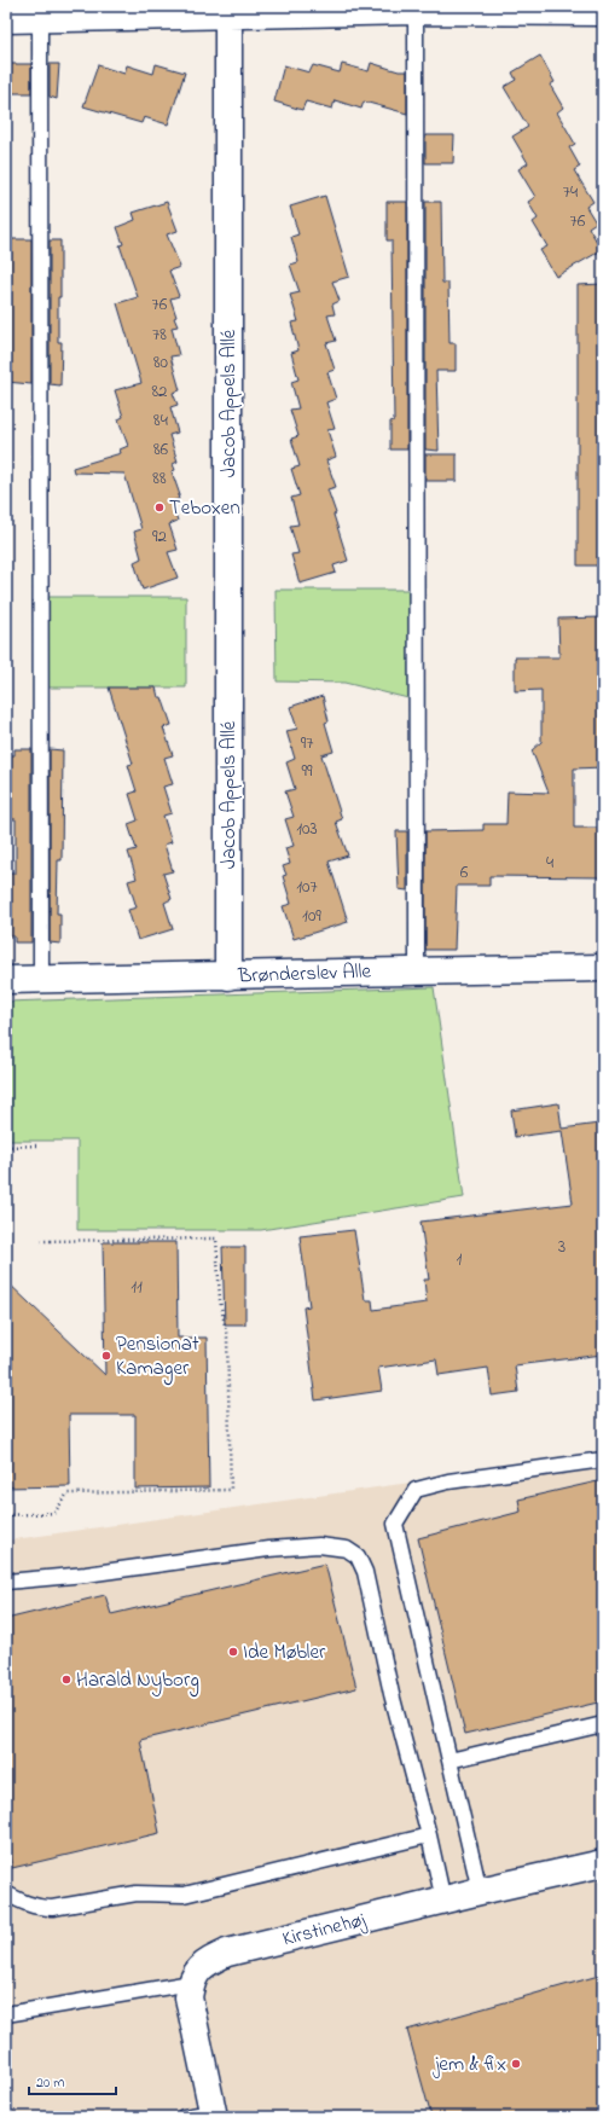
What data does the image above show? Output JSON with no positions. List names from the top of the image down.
{
  "streets": {
    "street": ["Jacob Appels Allé", "Brønderslev Alle", "Kirstinehøj"]
  },
  "crossings": [
    ["Jacob Appels Allé", "Brønderslev Alle"]
  ],
  "places": [
    "Teboxen",
    "Pensionat Kamager",
    "Ide Møbler",
    "Harald Nyborg",
    "jem & fix"
  ],
  "house_numbers": [
    "74",
    "76",
    "76",
    "78",
    "80",
    "82",
    "84",
    "86",
    "88",
    "92",
    "97",
    "99",
    "103",
    "4",
    "6",
    "107",
    "109",
    "3",
    "1",
    "11"
  ],
  "scale_bar": "20 m"
}
